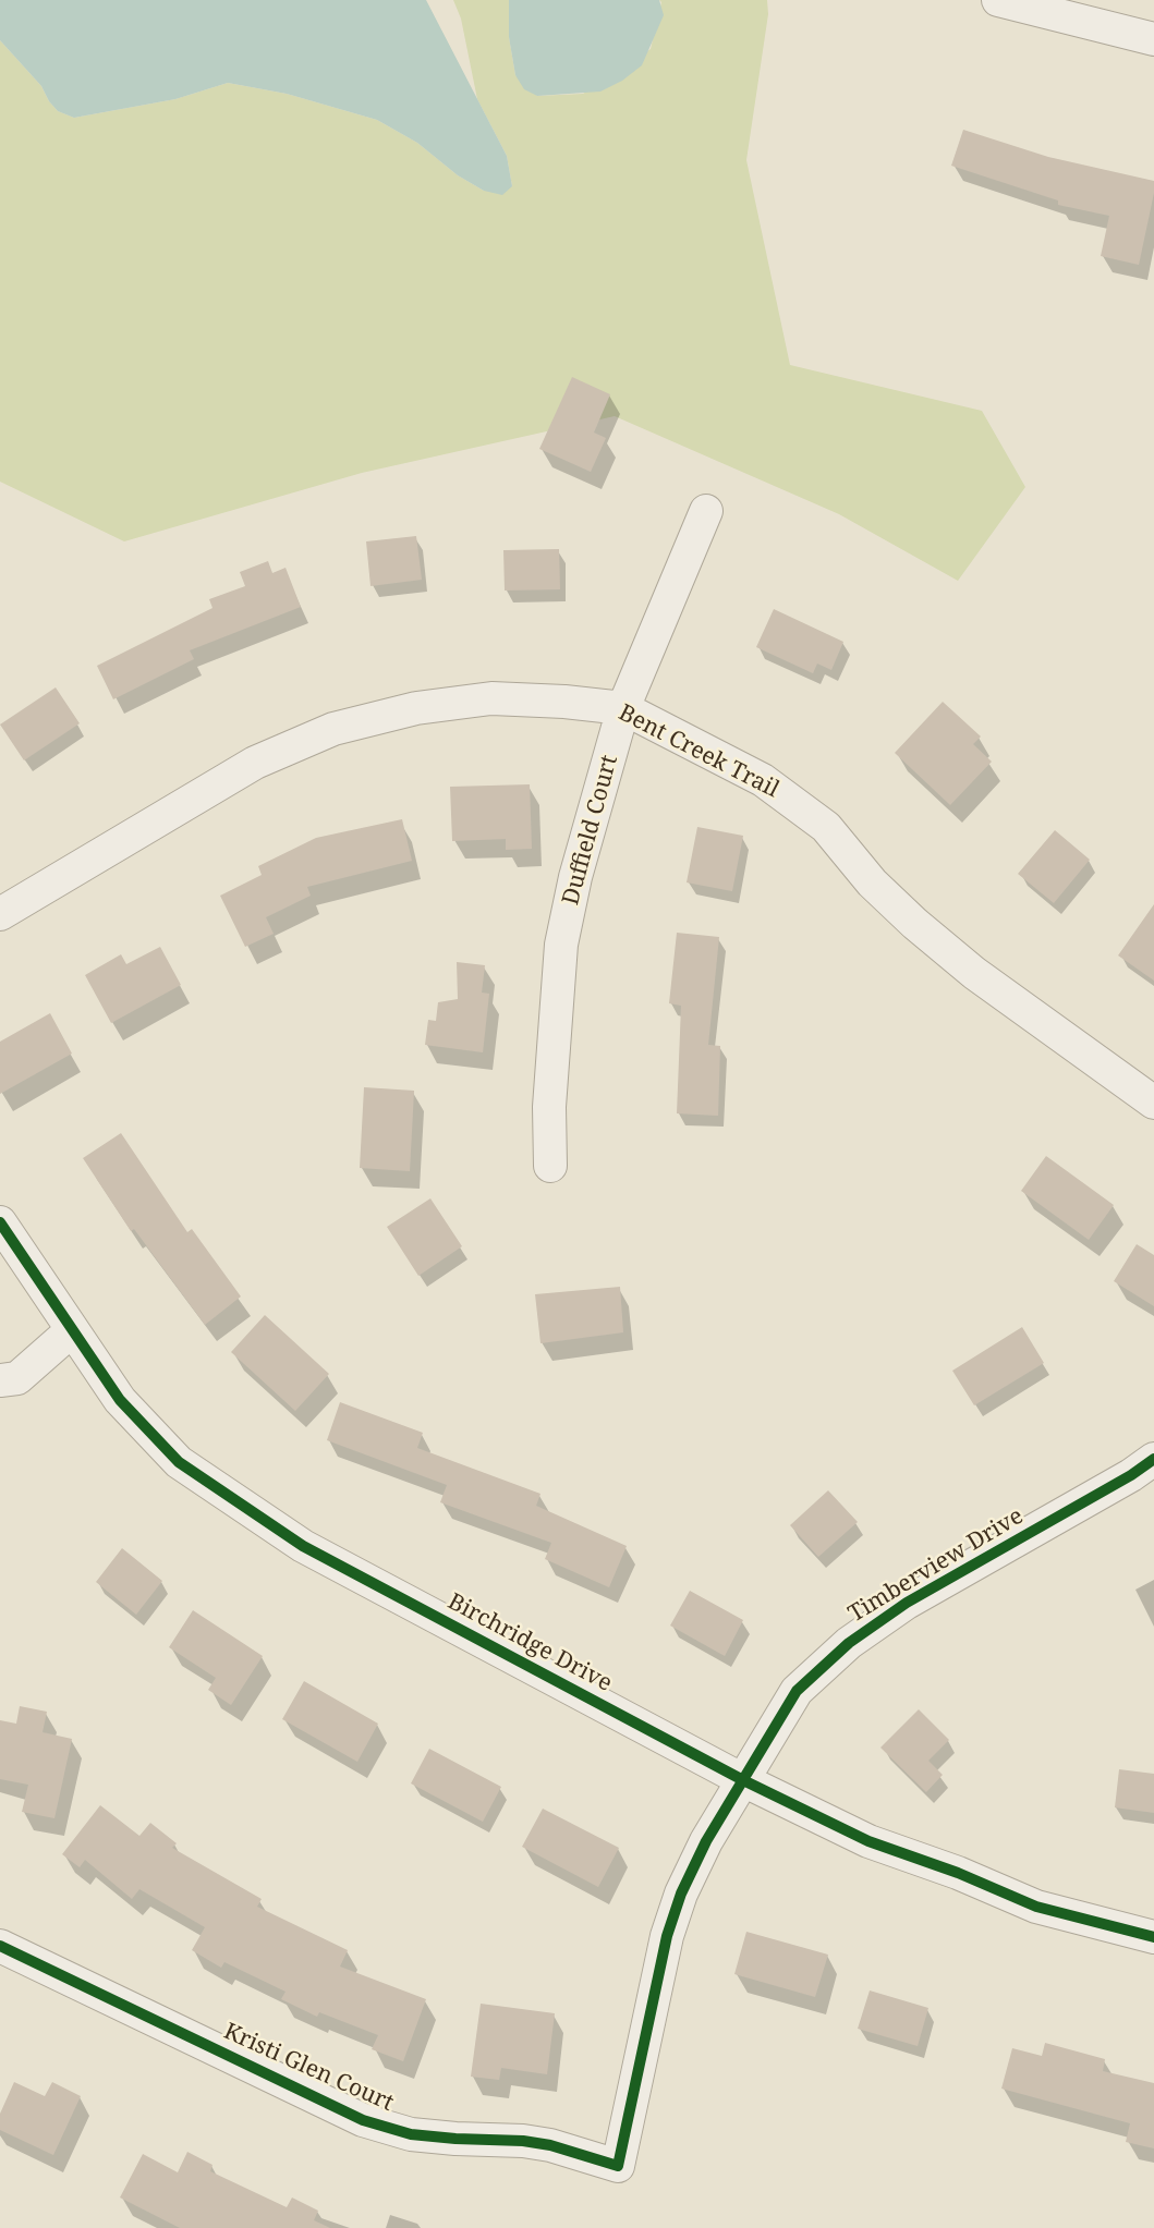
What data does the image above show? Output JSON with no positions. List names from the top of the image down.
{
  "streets": {
    "street": [
      "Bent Creek Trail",
      "Duffield Court",
      "Timberview Drive",
      "Birchridge Drive",
      "Kristi Glen Court"
    ]
  },
  "crossings": [
    ["Bent Creek Trail", "Duffield Court"],
    ["Timberview Drive", "Birchridge Drive"],
    ["Timberview Drive", "Kristi Glen Court"]
  ]
}
